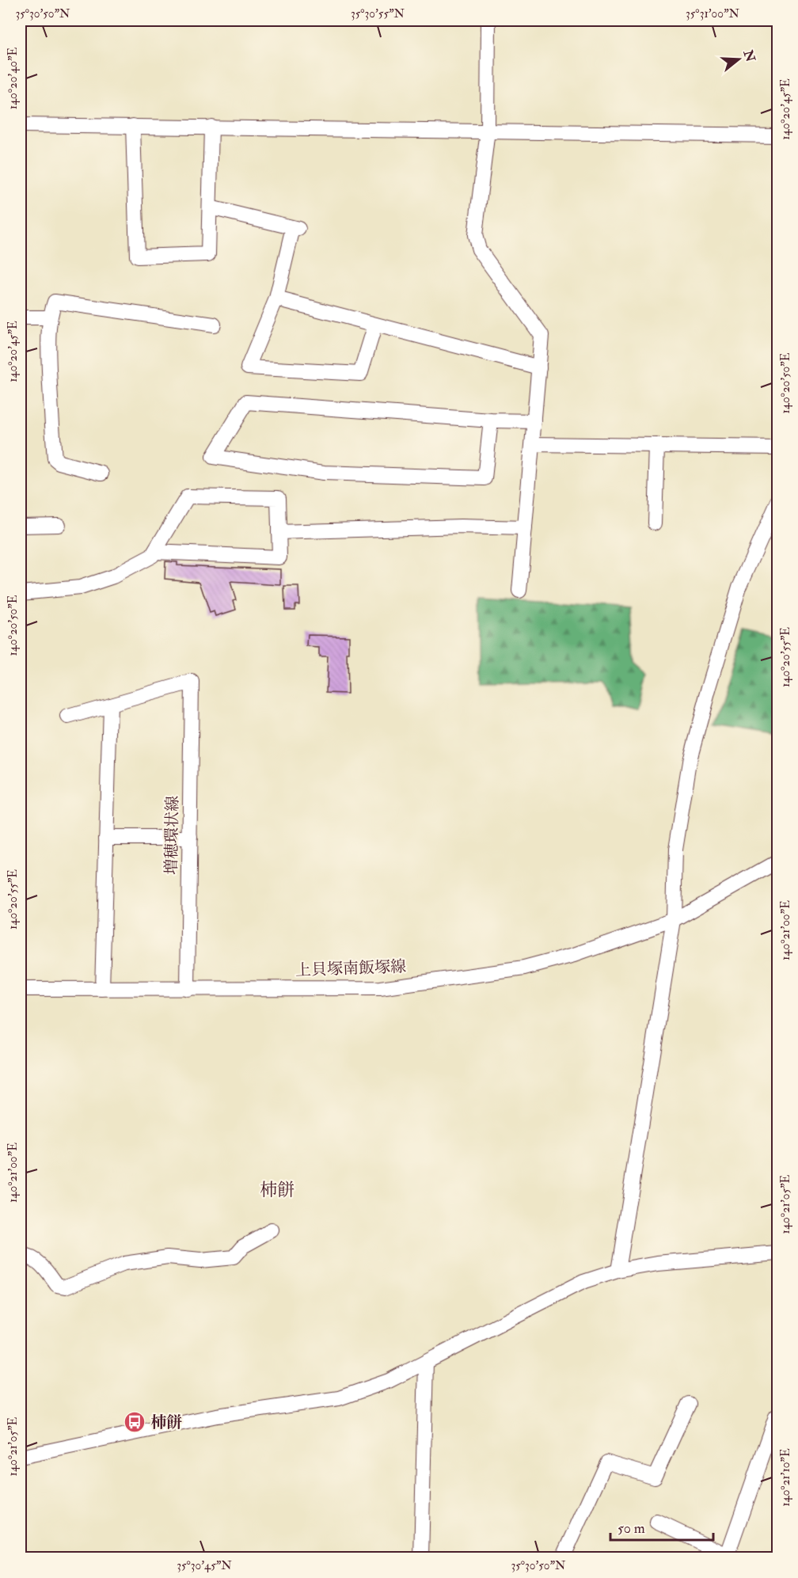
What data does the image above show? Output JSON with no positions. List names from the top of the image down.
{
  "streets": {
    "street": ["増穂環状線", "上貝塚南飯塚線"]
  },
  "crossings": [
    ["増穂環状線", "上貝塚南飯塚線"]
  ],
  "districts": ["柿餅"],
  "places": {
    "bus stop": ["柿餅"]
  },
  "scale_bar": "50 m",
  "north": "right",
  "coordinates": [
    "35°30'50\"N",
    "35°30'55\"N",
    "35°31'00\"N",
    "140°20'40\"E",
    "140°20'45\"E",
    "140°20'50\"E",
    "140°20'55\"E",
    "140°21'00\"E",
    "140°21'05\"E",
    "140°21'10\"E",
    "35°30'45\"N"
  ]
}
